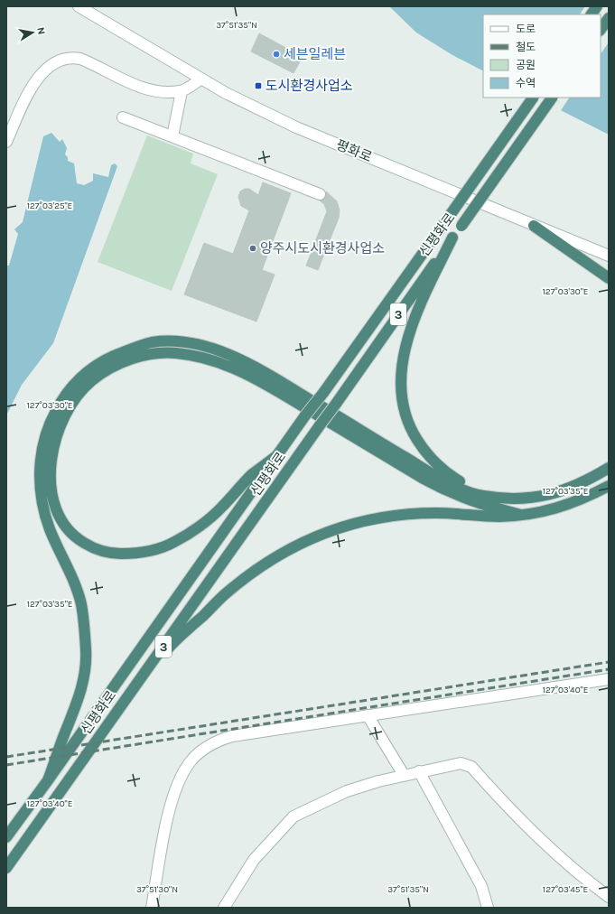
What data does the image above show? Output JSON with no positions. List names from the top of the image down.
{
  "streets": {
    "highway": ["신평화로", "3"],
    "street": ["평화로"]
  },
  "places": {
    "other": ["세븐일레븐", "양주시도시환경사업소"],
    "transit": ["도시환경사업소"]
  },
  "legend": [
    "도로",
    "철도",
    "공원",
    "수역"
  ],
  "north": "right",
  "coordinates": [
    "37°51'35\"N",
    "127°03'25\"E",
    "127°03'30\"E",
    "127°03'35\"E",
    "127°03'40\"E",
    "127°03'45\"E",
    "37°51'30\"N"
  ]
}
